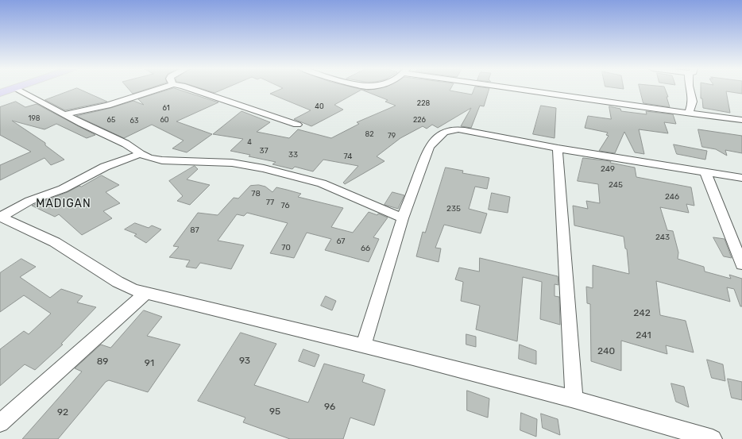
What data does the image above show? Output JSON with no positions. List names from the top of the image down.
{
  "districts": ["MADIGAN"],
  "house_numbers": [
    "228",
    "40",
    "61",
    "198",
    "65",
    "60",
    "226",
    "63",
    "82",
    "79",
    "4",
    "37",
    "33",
    "74",
    "249",
    "245",
    "78",
    "246",
    "77",
    "76",
    "235",
    "87",
    "243",
    "67",
    "70",
    "66",
    "242",
    "241",
    "240",
    "93",
    "89",
    "91",
    "96",
    "95",
    "92"
  ]
}
